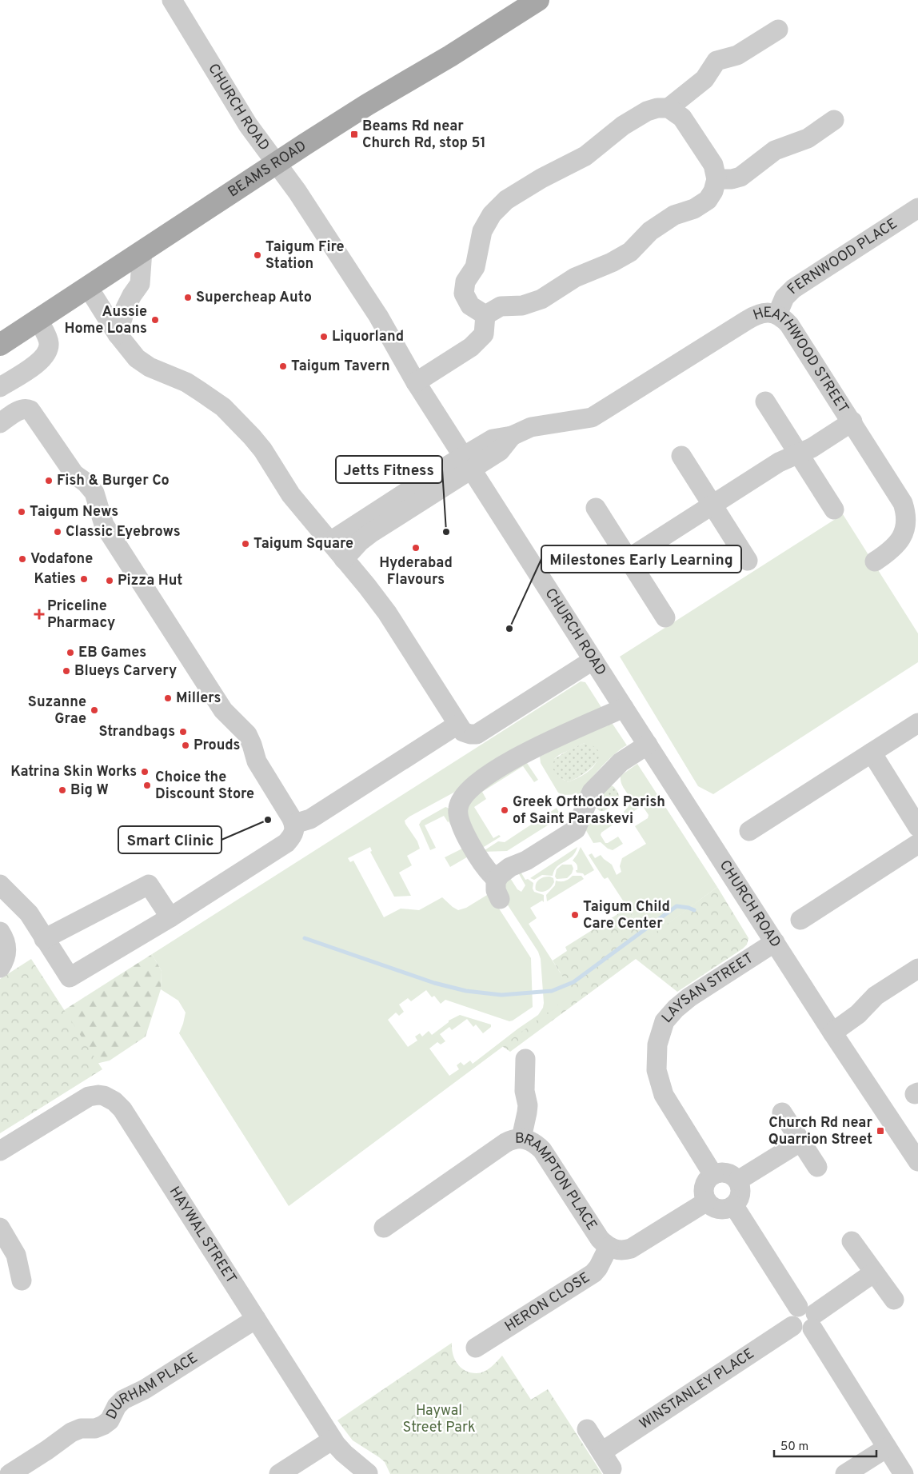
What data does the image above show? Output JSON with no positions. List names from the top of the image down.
{
  "streets": {
    "main road": ["BEAMS ROAD"],
    "street": [
      "CHURCH ROAD",
      "FERNWOOD PLACE",
      "HEATHWOOD STREET",
      "LAYSAN STREET",
      "BRAMPTON PLACE",
      "HAYWAL STREET",
      "HERON CLOSE",
      "DURHAM PLACE",
      "WINSTANLEY PLACE"
    ]
  },
  "crossings": [
    ["CHURCH ROAD", "BEAMS ROAD"],
    ["CHURCH ROAD", "HEATHWOOD STREET"],
    ["CHURCH ROAD", "LAYSAN STREET"],
    ["FERNWOOD PLACE", "HEATHWOOD STREET"],
    ["LAYSAN STREET", "BRAMPTON PLACE"],
    ["BRAMPTON PLACE", "HERON CLOSE"],
    ["HAYWAL STREET", "DURHAM PLACE"]
  ],
  "parks": ["Haywal Street Park"],
  "places": {
    "transit": ["Beams Rd near Church Rd, stop 51", "Church Rd near Quarrion Street"],
    "other": [
      "Taigum Fire Station",
      "Supercheap Auto",
      "Aussie Home Loans",
      "Liquorland",
      "Taigum Tavern",
      "Fish & Burger Co",
      "Taigum News",
      "Classic Eyebrows",
      "Jetts Fitness",
      "Taigum Square",
      "Hyderabad Flavours",
      "Vodafone",
      "Katies",
      "Pizza Hut",
      "Milestones Early Learning",
      "EB Games",
      "Blueys Carvery",
      "Millers",
      "Suzanne Grae",
      "Strandbags",
      "Prouds",
      "Katrina Skin Works",
      "Choice the Discount Store",
      "Big W",
      "Greek Orthodox Parish of Saint Paraskevi",
      "Smart Clinic",
      "Taigum Child Care Center"
    ],
    "health": ["Priceline Pharmacy"]
  },
  "scale_bar": "50 m"
}
